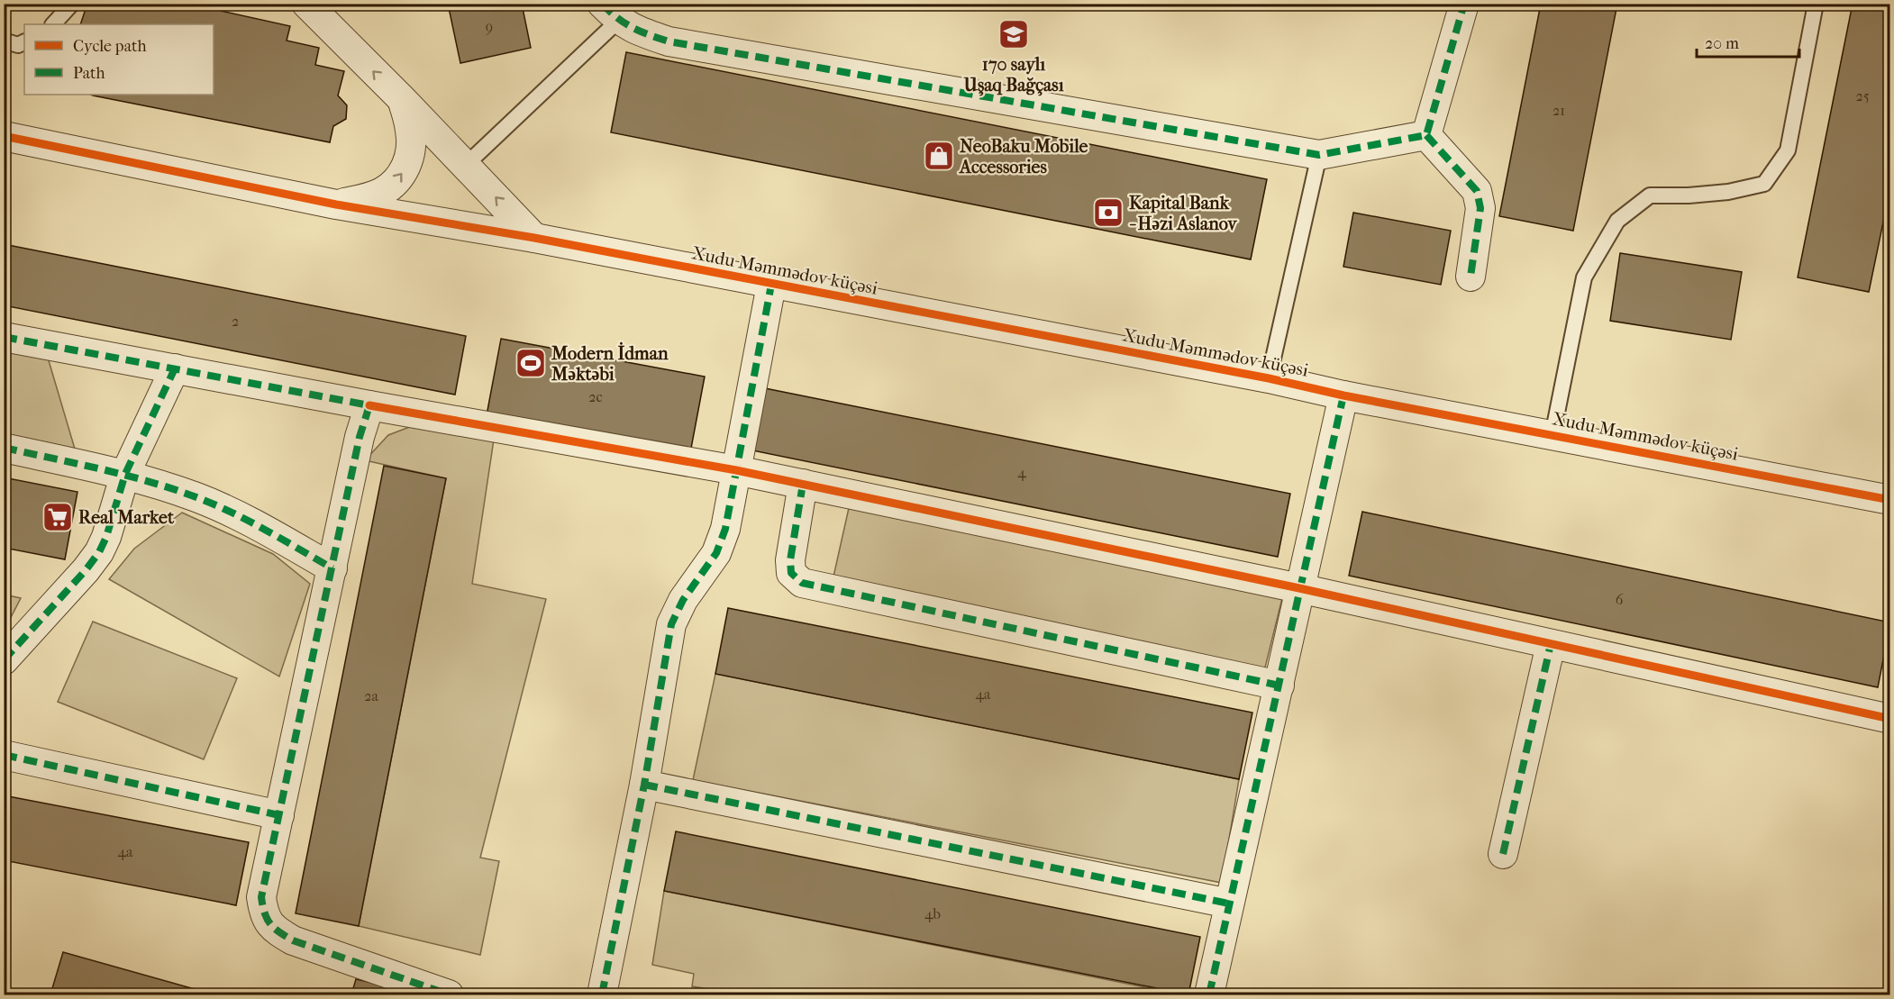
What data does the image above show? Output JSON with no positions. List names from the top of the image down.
{
  "streets": {
    "street": ["Xudu Məmmədov küçəsi"]
  },
  "places": {
    "school or university": ["170 saylı Uşaq Bağçası"],
    "shop": ["NeoBaku Mobile Accessories"],
    "bank": ["Kapital Bank - Həzi Aslanov"],
    "sports": ["Modern İdman Məktəbi"],
    "supermarket": ["Real Market"]
  },
  "house_numbers": [
    "9",
    "25",
    "21",
    "2",
    "2c",
    "4",
    "6",
    "4a",
    "2a",
    "4a",
    "4b"
  ],
  "legend": ["Cycle path", "Path"],
  "scale_bar": "20 m"
}
